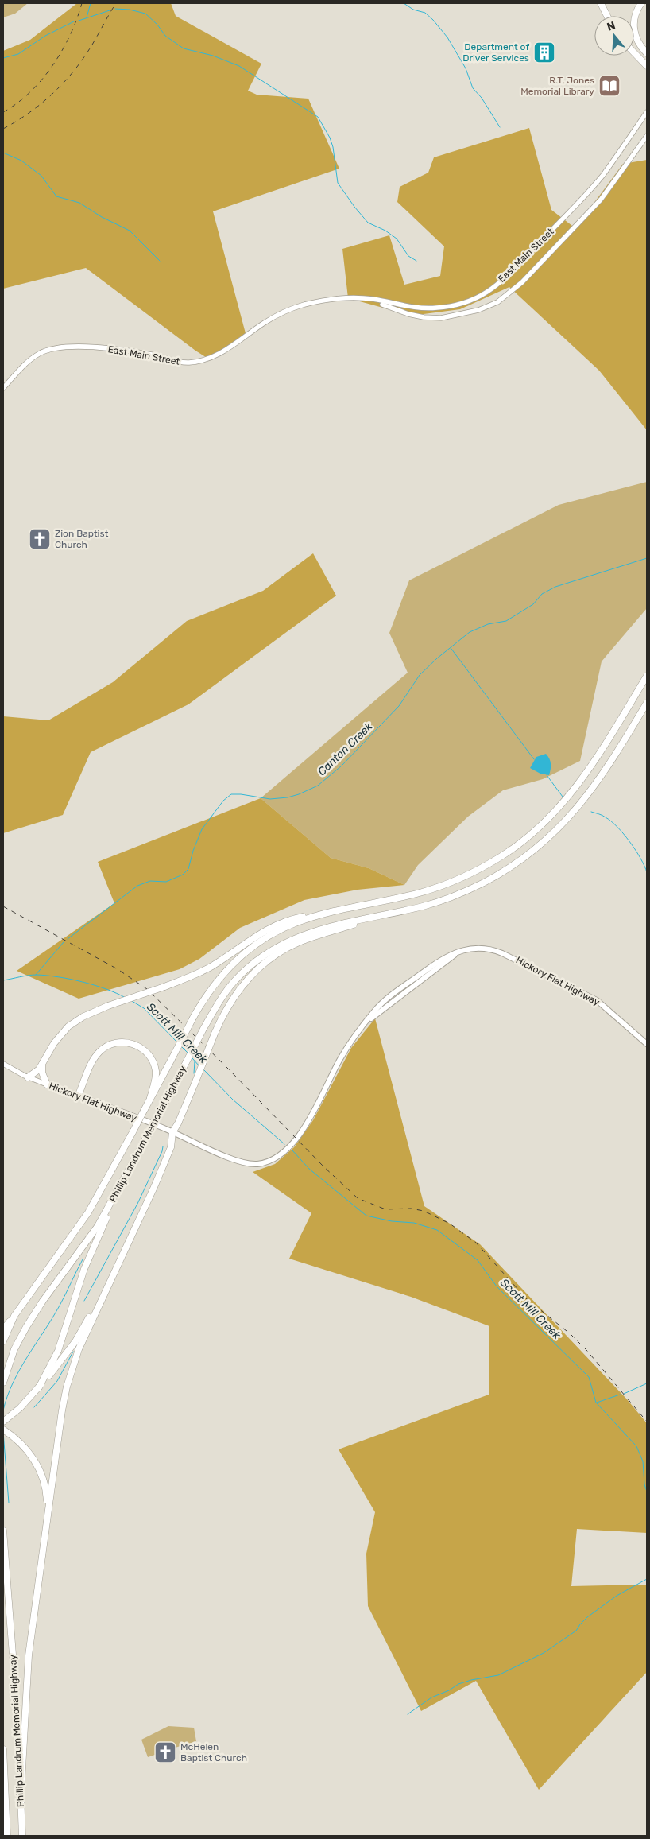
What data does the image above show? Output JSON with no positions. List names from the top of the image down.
{
  "streets": {
    "highway": ["Phillip Landrum Memorial Highway"],
    "main road": ["East Main Street", "Hickory Flat Highway"]
  },
  "water": ["Canton Creek", "Scott Mill Creek"],
  "places": {
    "building": ["Department of Driver Services"],
    "library": ["R.T. Jones Memorial Library"],
    "church": ["Zion Baptist Church", "McHelen Baptist Church"]
  },
  "north": "top"
}
